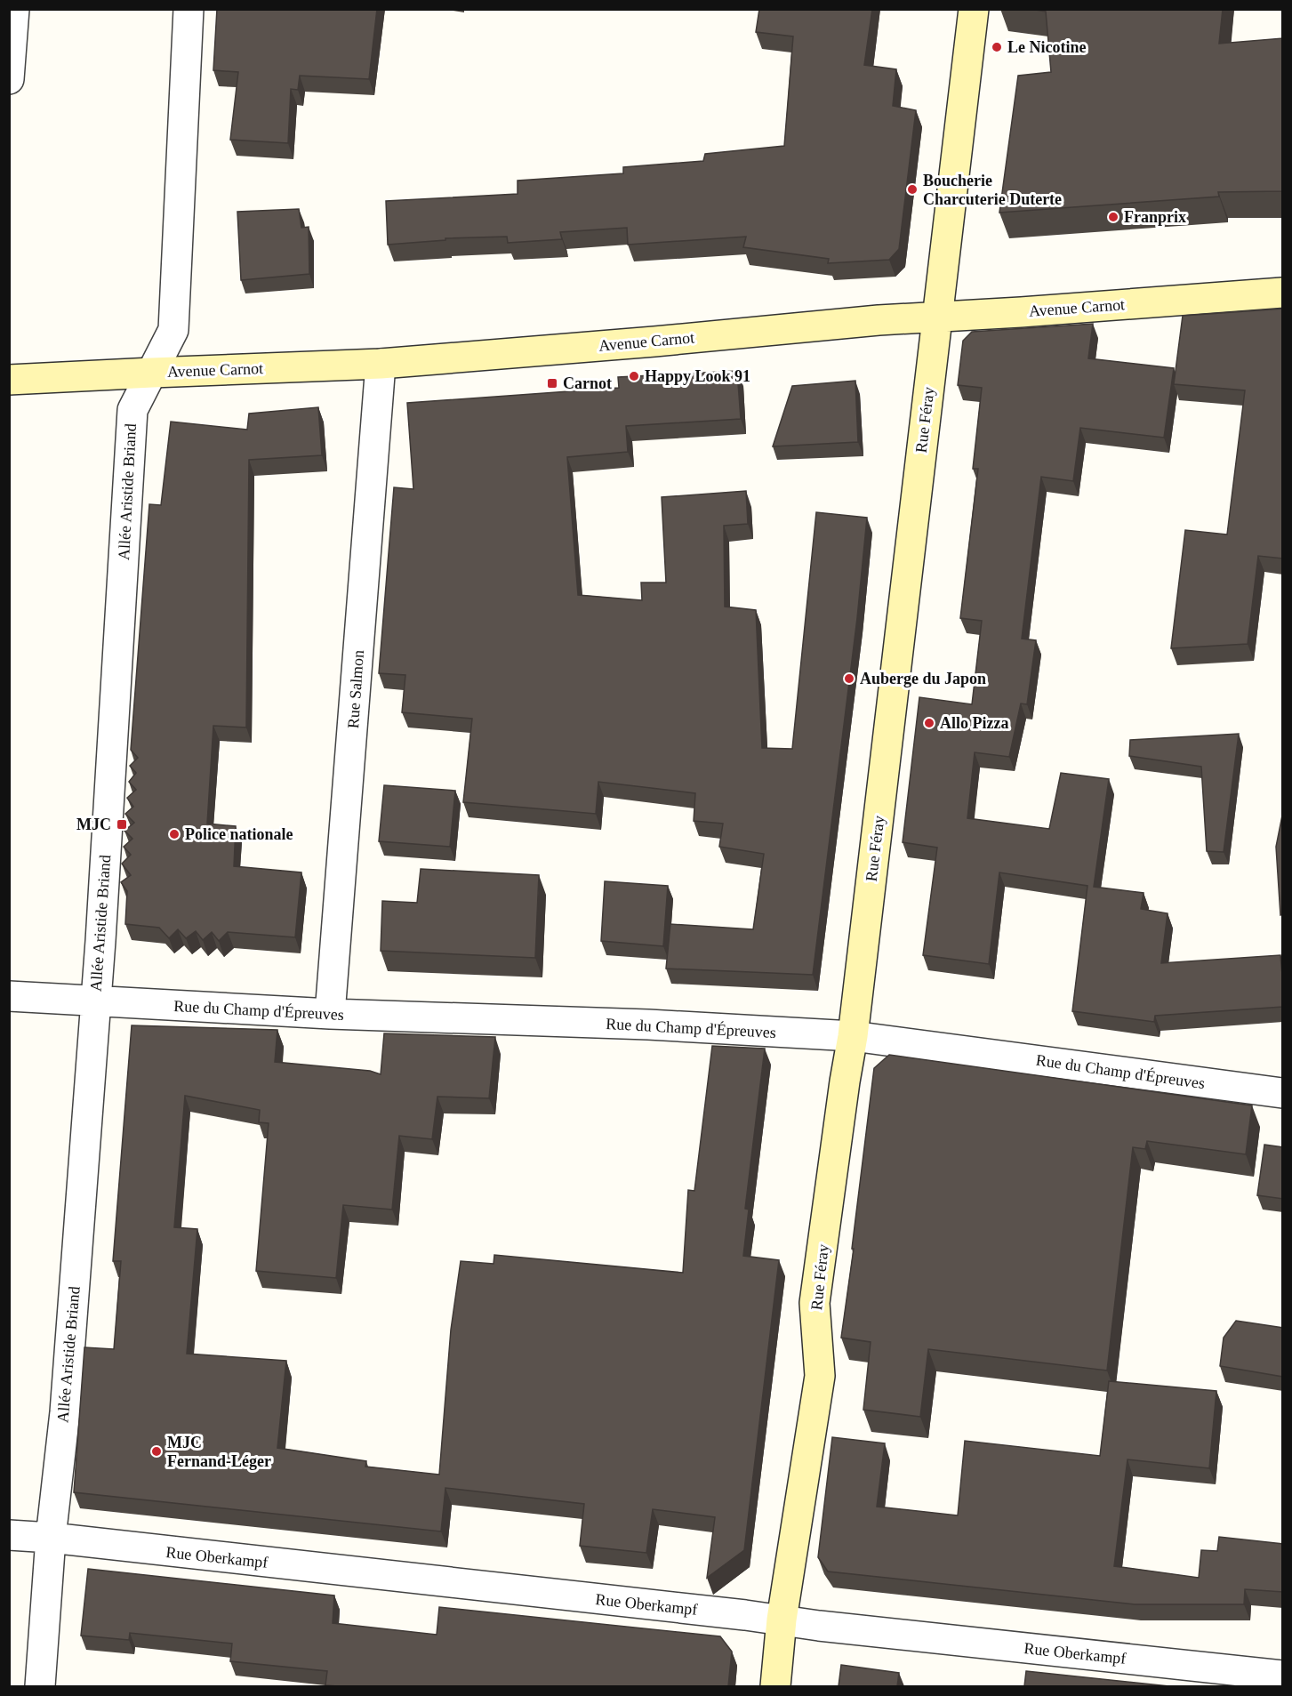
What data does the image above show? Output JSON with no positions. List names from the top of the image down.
{
  "streets": {
    "main road": ["Avenue Carnot", "Rue Féray"],
    "street": [
      "Allée Aristide Briand",
      "Rue Salmon",
      "Rue du Champ d'Épreuves",
      "Rue Oberkampf"
    ]
  },
  "crossings": [
    ["Avenue Carnot", "Rue Féray"],
    ["Avenue Carnot", "Allée Aristide Briand"],
    ["Avenue Carnot", "Rue Salmon"],
    ["Rue Féray", "Rue du Champ d'Épreuves"],
    ["Rue Féray", "Rue Oberkampf"],
    ["Allée Aristide Briand", "Rue du Champ d'Épreuves"],
    ["Allée Aristide Briand", "Rue Oberkampf"],
    ["Rue Salmon", "Rue du Champ d'Épreuves"]
  ],
  "places": {
    "other": [
      "Le Nicotine",
      "Boucherie Charcuterie Duterte",
      "Franprix",
      "Happy Look 91",
      "Auberge du Japon",
      "Allo Pizza",
      "Police nationale",
      "MJC Fernand-Léger"
    ],
    "transit": ["Carnot", "MJC"]
  }
}
